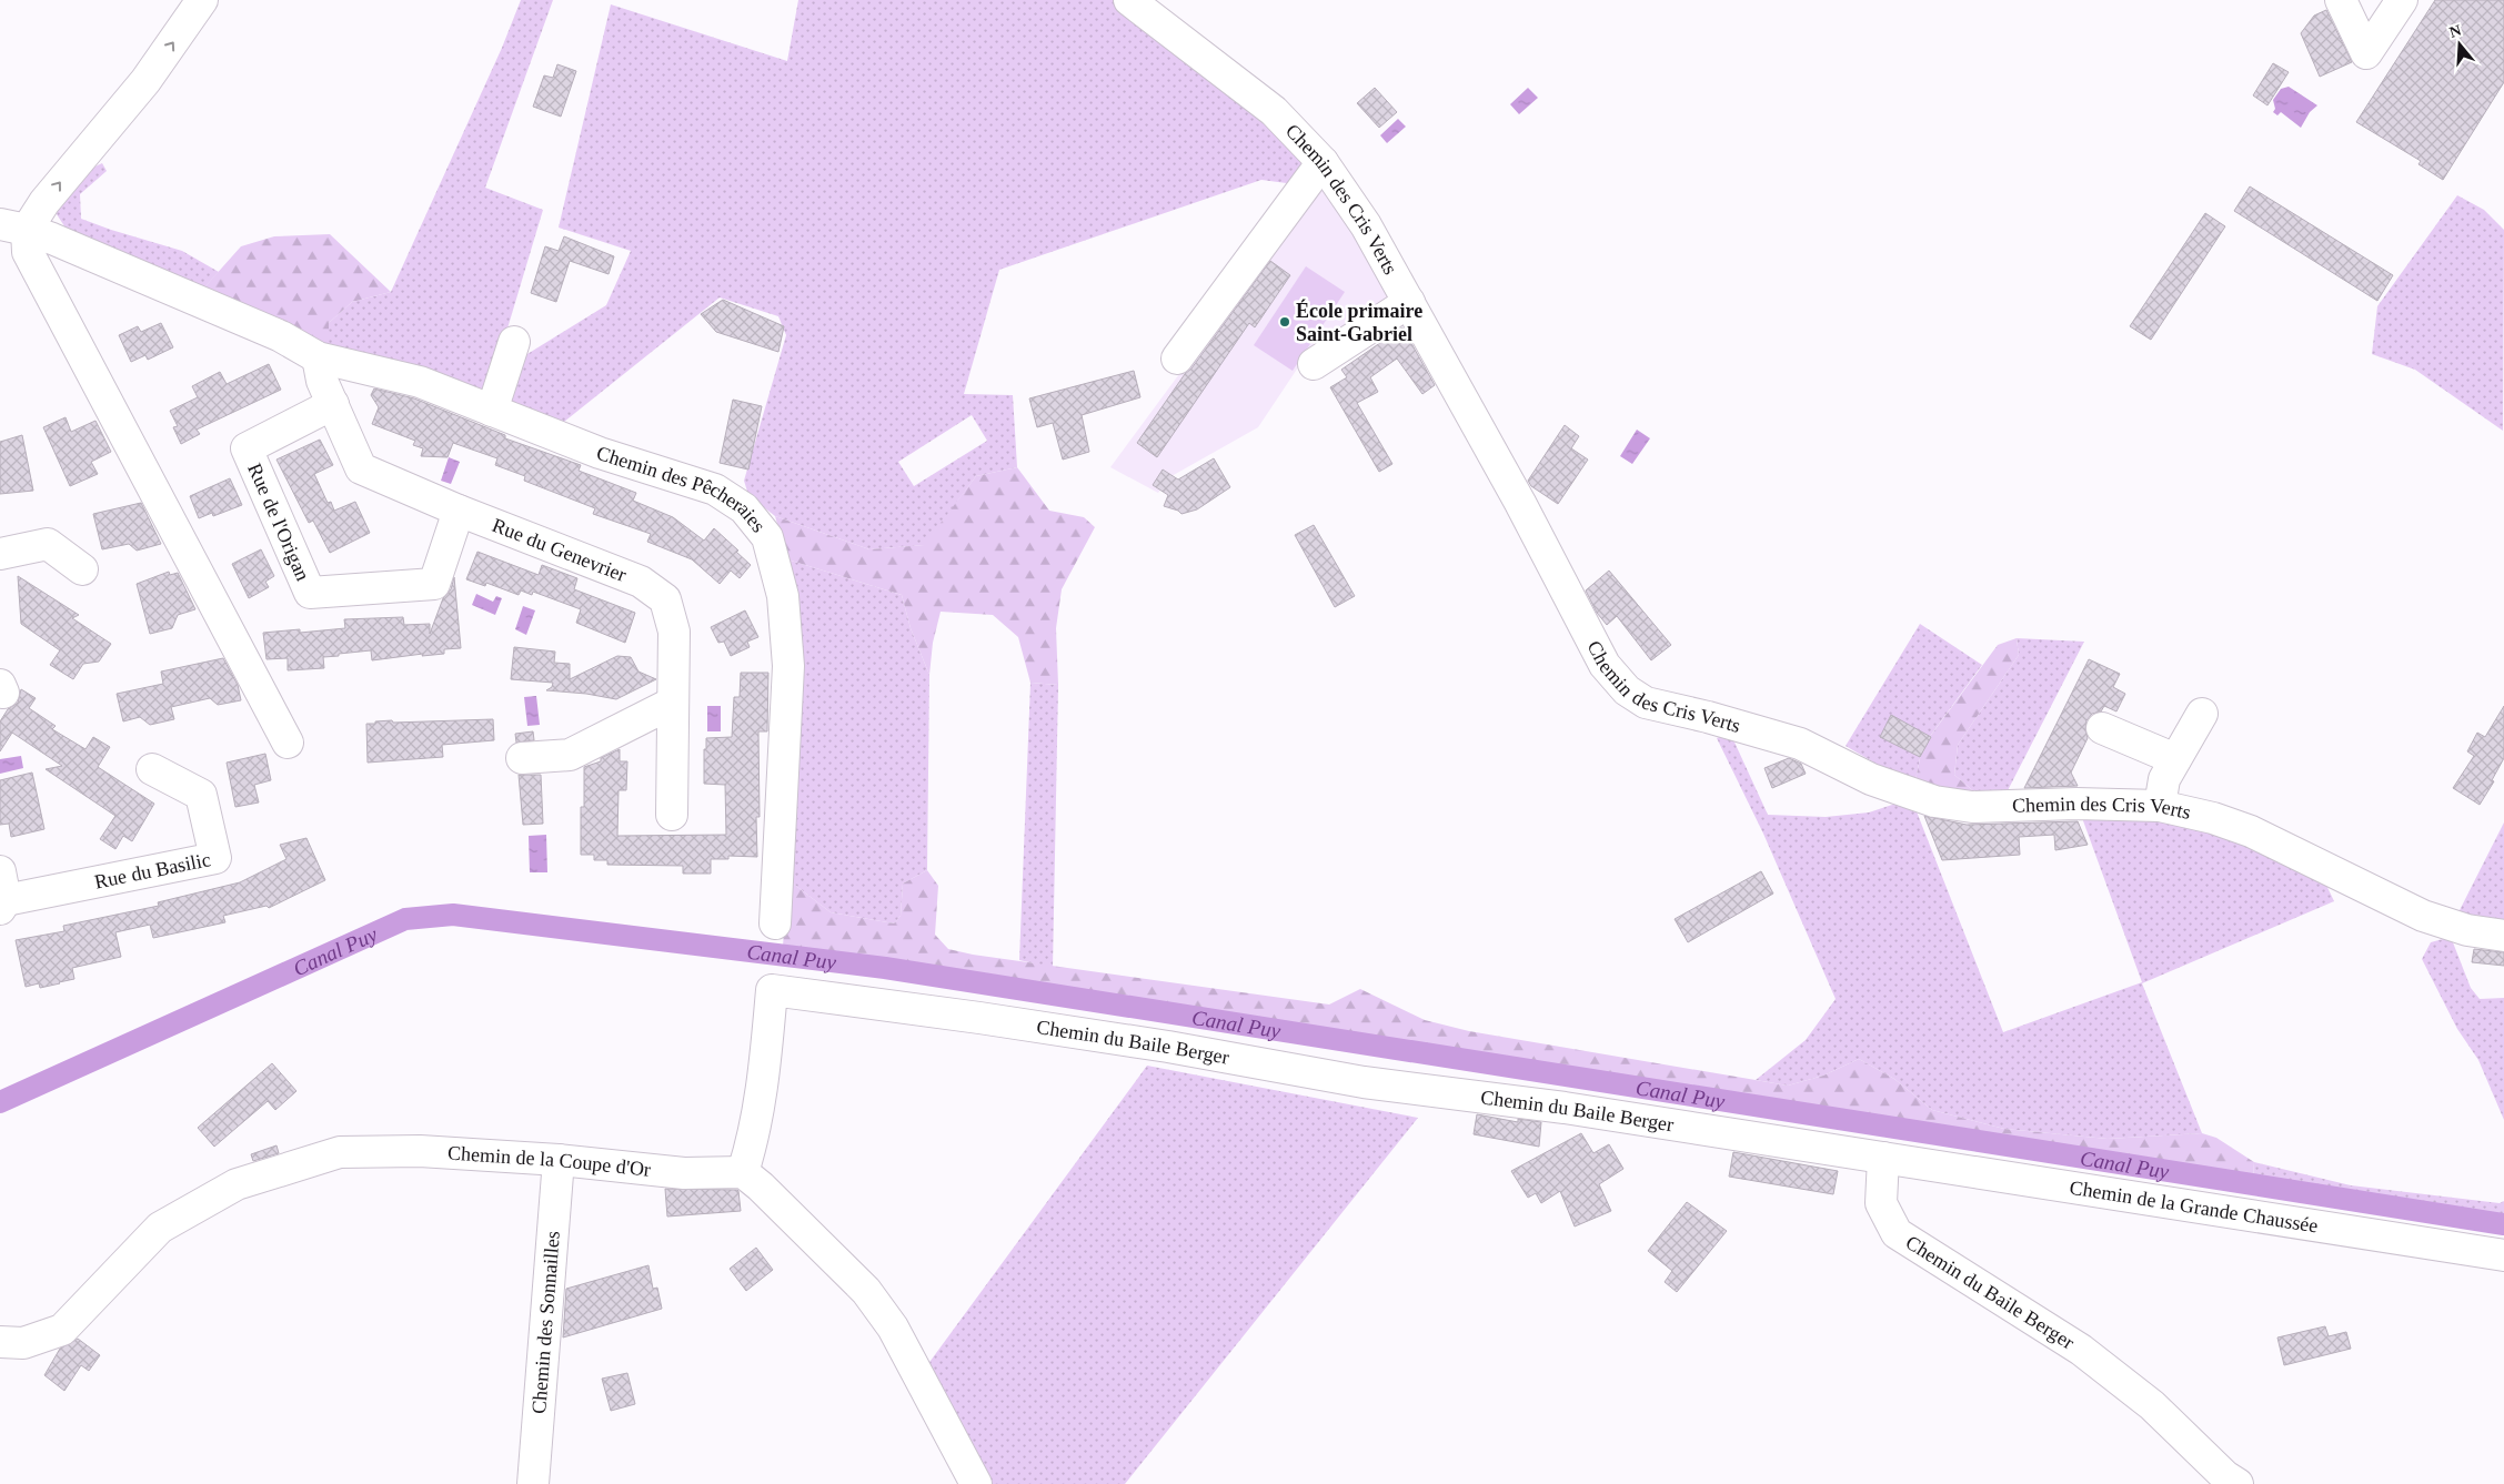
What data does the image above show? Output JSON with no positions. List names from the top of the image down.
{
  "streets": {
    "street": [
      "Chemin des Cris Verts",
      "Chemin des Pêcheraies",
      "Rue de l'Origan",
      "Rue du Genevrier",
      "Rue du Basilic",
      "Chemin du Baile Berger",
      "Chemin de la Coupe d'Or",
      "Chemin de la Grande Chaussée",
      "Chemin des Sonnailles"
    ]
  },
  "crossings": [
    ["Chemin des Pêcheraies", "Rue du Genevrier"],
    ["Rue de l'Origan", "Rue du Genevrier"],
    ["Chemin du Baile Berger", "Chemin de la Coupe d'Or"],
    ["Chemin du Baile Berger", "Chemin de la Grande Chaussée"],
    ["Chemin de la Coupe d'Or", "Chemin des Sonnailles"]
  ],
  "water": ["Canal Puy"],
  "places": ["École primaire Saint-Gabriel"],
  "north": "top"
}
